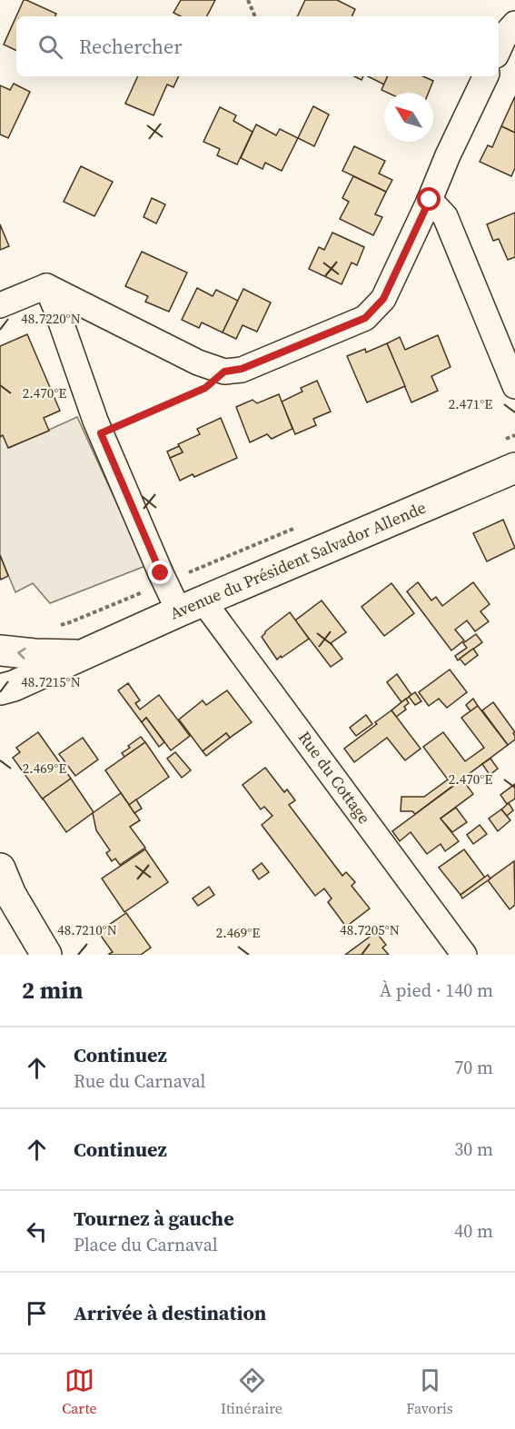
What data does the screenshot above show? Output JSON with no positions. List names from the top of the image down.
{
  "streets": {
    "street": ["Avenue du Président Salvador Allende", "Rue du Cottage"]
  },
  "crossings": [
    ["Avenue du Président Salvador Allende", "Rue du Cottage"]
  ],
  "north": "top left",
  "page": {
    "search": "Rechercher",
    "heading": ["2 min", "À pied · 140 m"],
    "list": [
      ["Continuez", "Rue du Carnaval", "70 m"],
      ["Continuez", "30 m"],
      ["Tournez à gauche", "Place du Carnaval", "40 m"],
      "Arrivée à destination"
    ],
    "nav": ["Carte", "Itinéraire", "Favoris"]
  },
  "coordinates": [
    "48.7220°N",
    "2.470°E",
    "2.471°E",
    "48.7215°N",
    "2.469°E",
    "48.7210°N",
    "48.7205°N"
  ]
}
